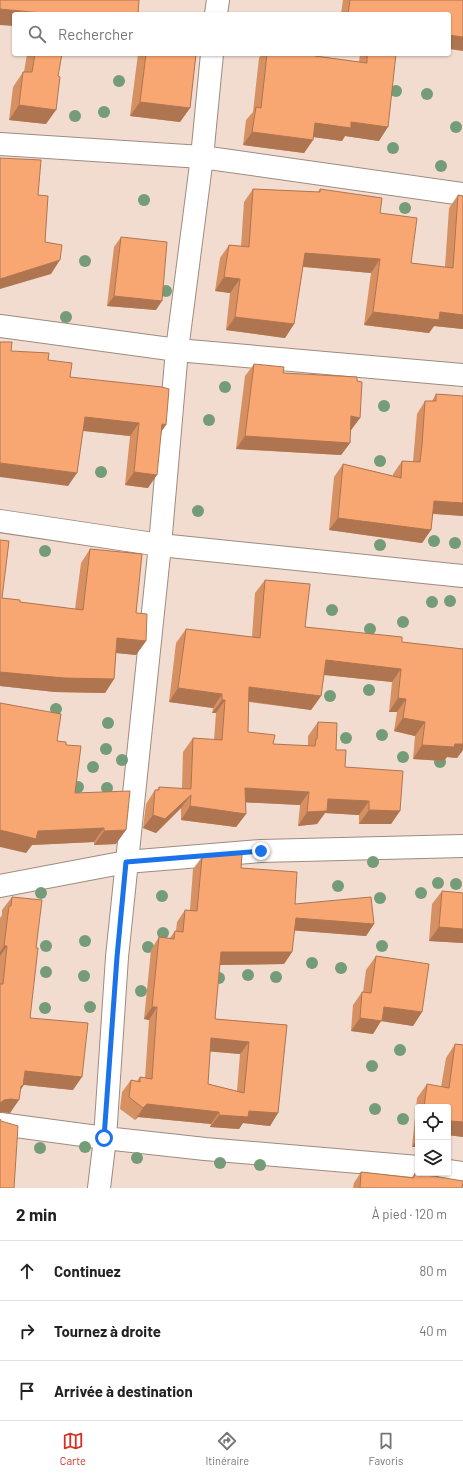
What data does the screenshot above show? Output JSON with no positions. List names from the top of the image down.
{
  "page": {
    "search": "Rechercher",
    "heading": ["2 min", "À pied · 120 m"],
    "list": [
      ["Continuez", "80 m"],
      ["Tournez à droite", "40 m"],
      "Arrivée à destination"
    ],
    "nav": ["Carte", "Itinéraire", "Favoris"]
  }
}
